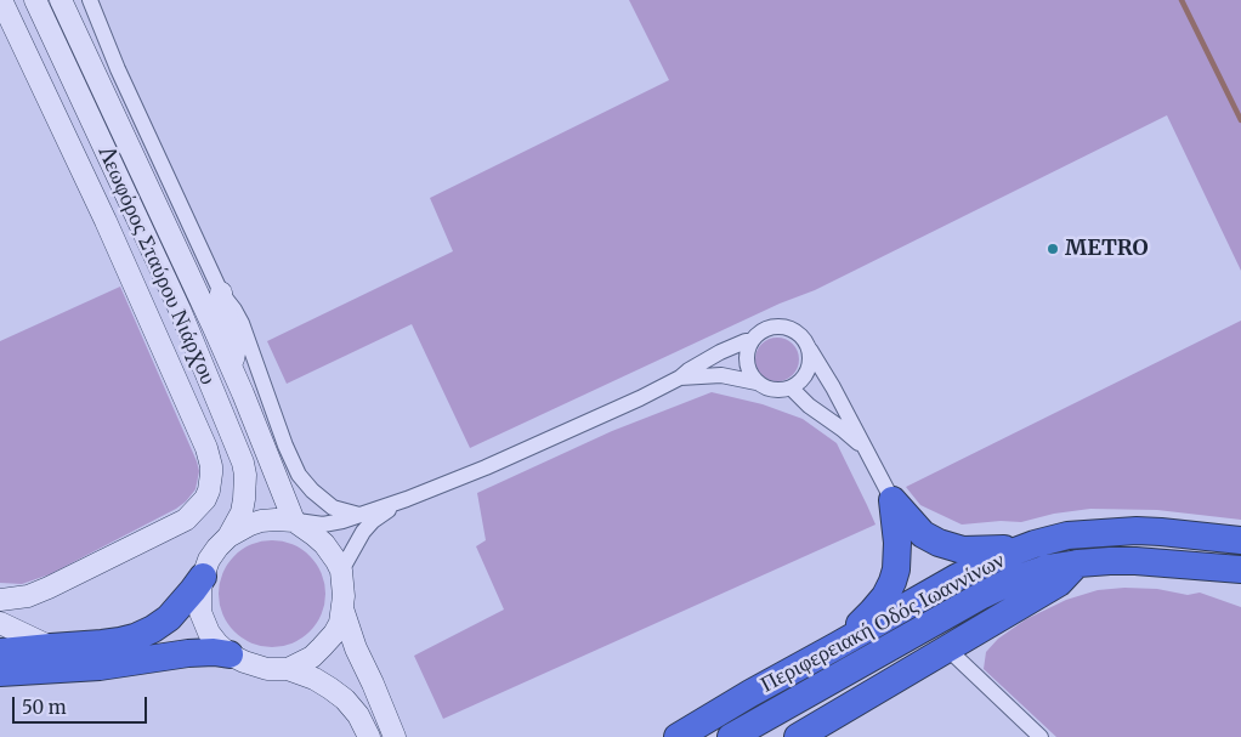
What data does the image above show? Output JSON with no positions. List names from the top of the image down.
{
  "streets": {
    "highway": ["Περιφερειακή Οδός Ιωαννίνων"],
    "main road": ["Λεωφόρος Σταύρου Νιάρχου"]
  },
  "places": ["METRO"],
  "scale_bar": "50 m"
}
